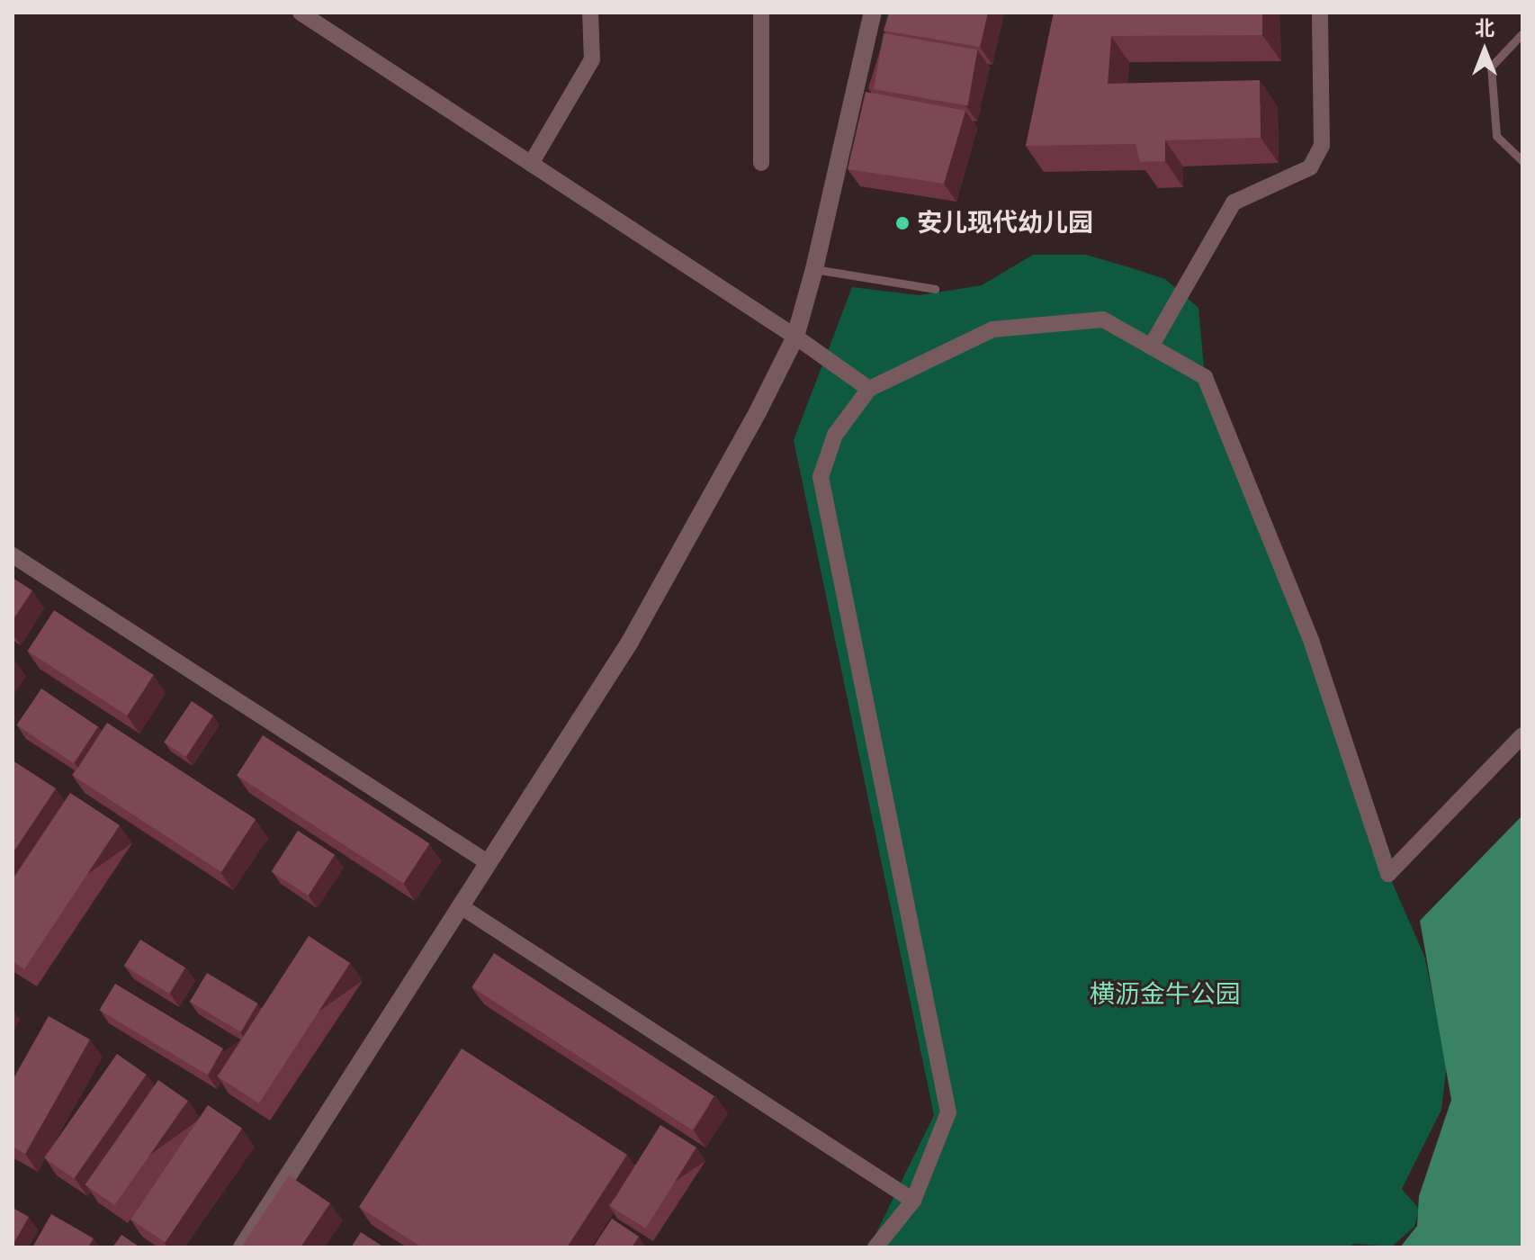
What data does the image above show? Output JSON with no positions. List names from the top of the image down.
{
  "parks": ["横沥金牛公园"],
  "places": ["安儿现代幼儿园"],
  "north": "top"
}
